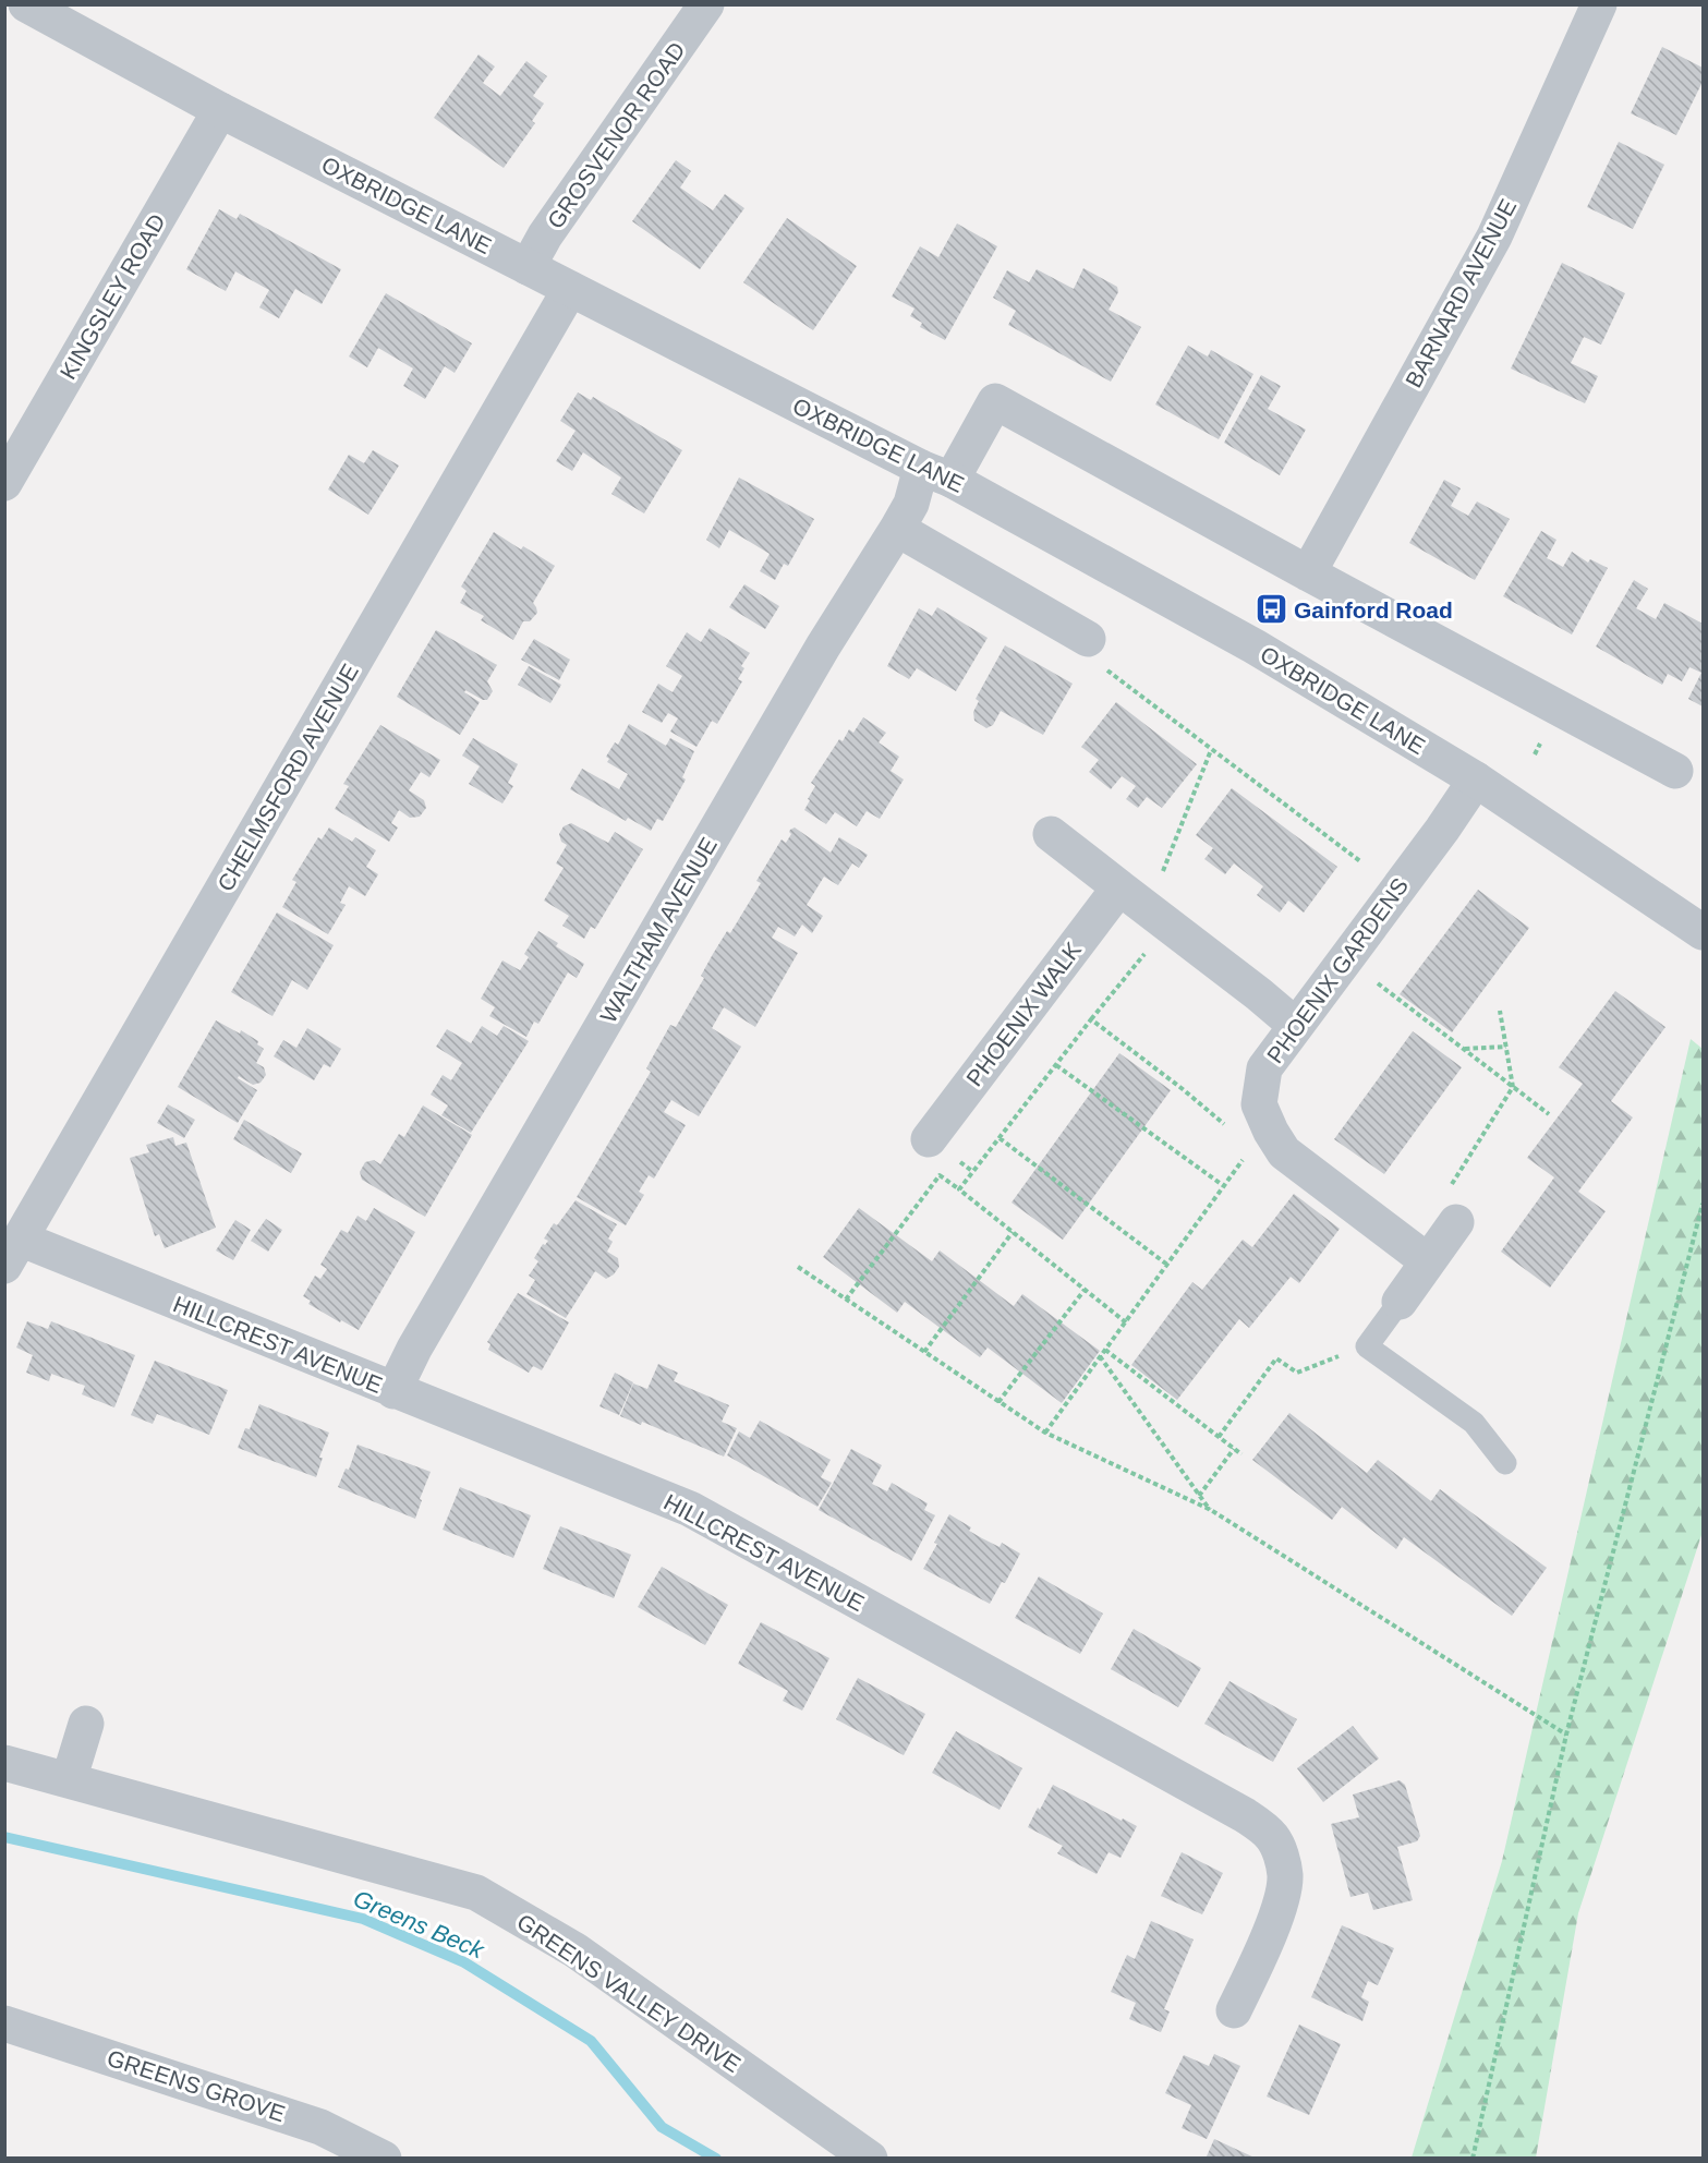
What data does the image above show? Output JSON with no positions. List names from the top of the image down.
{
  "streets": {
    "street": [
      "GROSVENOR ROAD",
      "OXBRIDGE LANE",
      "BARNARD AVENUE",
      "KINGSLEY ROAD",
      "CHELMSFORD AVENUE",
      "WALTHAM AVENUE",
      "PHOENIX GARDENS",
      "PHOENIX WALK",
      "HILLCREST AVENUE",
      "GREENS VALLEY DRIVE",
      "GREENS GROVE"
    ]
  },
  "crossings": [
    ["GROSVENOR ROAD", "OXBRIDGE LANE"],
    ["OXBRIDGE LANE", "KINGSLEY ROAD"],
    ["OXBRIDGE LANE", "CHELMSFORD AVENUE"],
    ["OXBRIDGE LANE", "WALTHAM AVENUE"],
    ["OXBRIDGE LANE", "PHOENIX GARDENS"],
    ["CHELMSFORD AVENUE", "HILLCREST AVENUE"],
    ["WALTHAM AVENUE", "HILLCREST AVENUE"]
  ],
  "water": ["Greens Beck"],
  "places": {
    "bus stop": ["Gainford Road"]
  }
}
